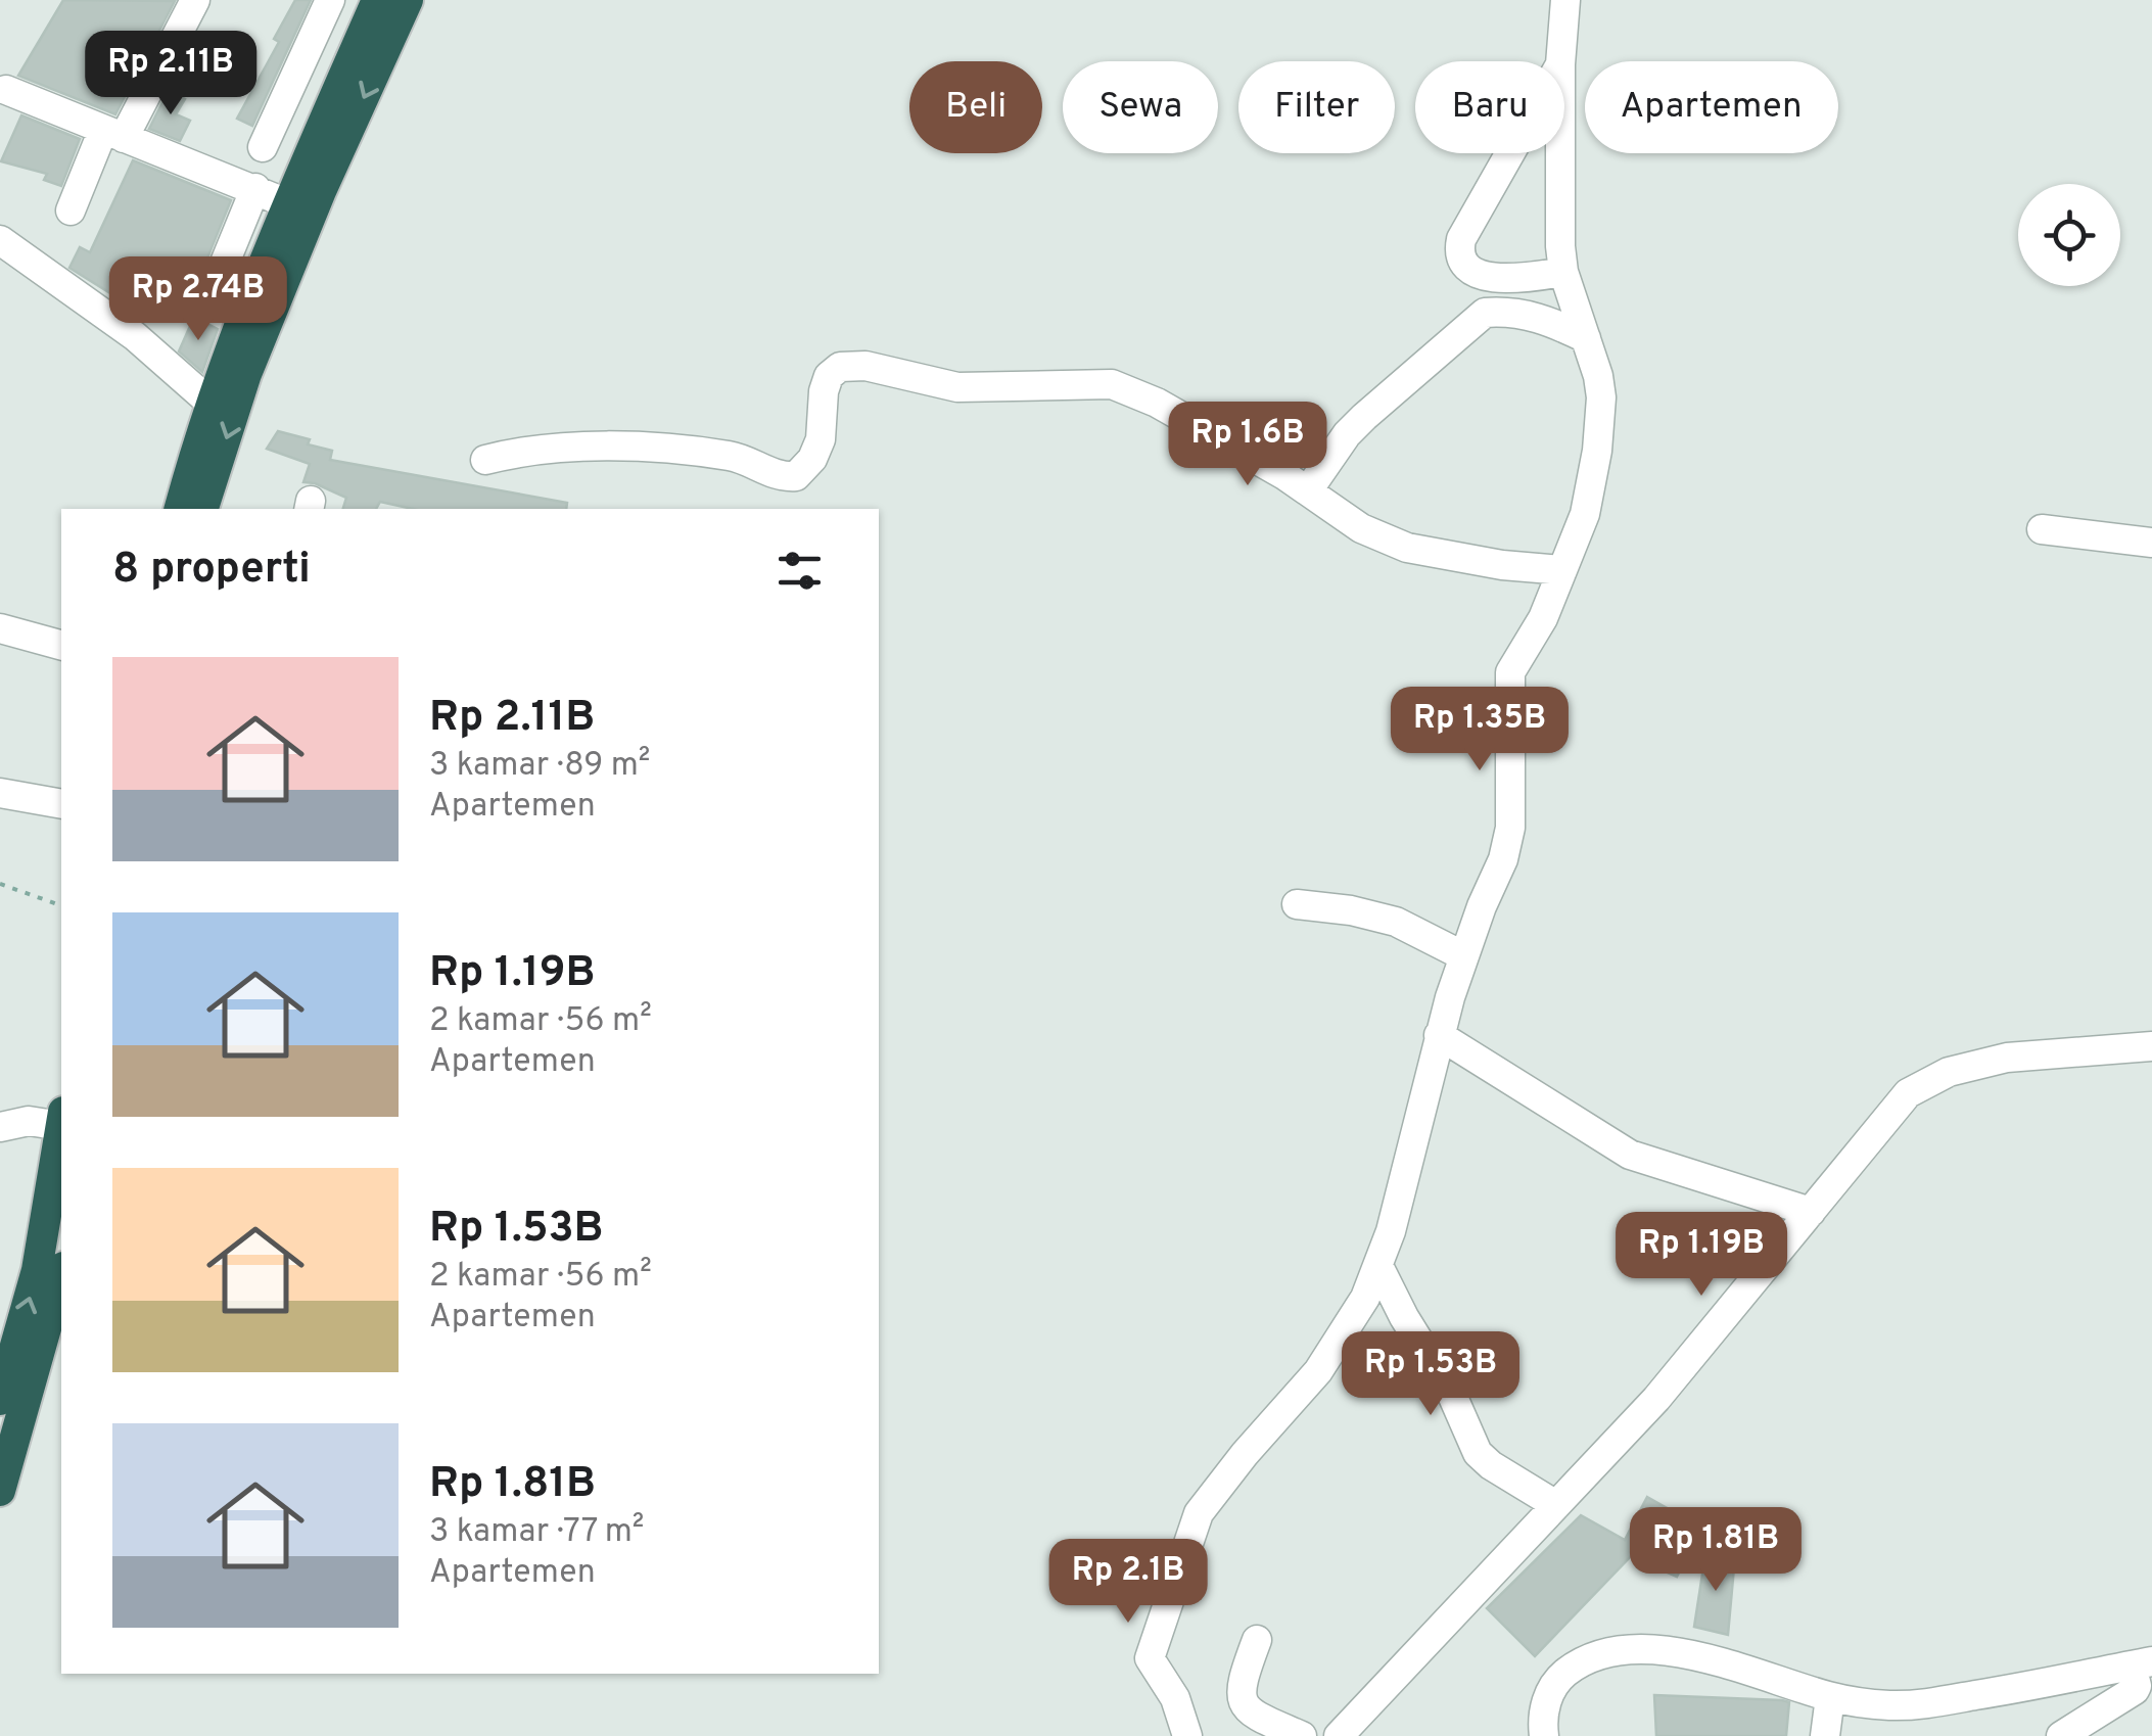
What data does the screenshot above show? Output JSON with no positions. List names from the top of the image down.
{
  "page": {
    "price": [
      "Rp 2.11B",
      "Rp 2.74B",
      "Rp 1.6B",
      "Rp 1.35B",
      "Rp 1.19B",
      "Rp 1.53B",
      "Rp 1.81B",
      "Rp 2.1B"
    ],
    "chip": [
      "Beli",
      "Sewa",
      "Filter",
      "Baru",
      "Apartemen"
    ],
    "heading": "8 properti",
    "list": [
      {
        "name": "Rp 2.11B",
        "note": "3 kamar · 89 m² · Apartemen"
      },
      {
        "name": "Rp 1.19B",
        "note": "2 kamar · 56 m² · Apartemen"
      },
      {
        "name": "Rp 1.53B",
        "note": "2 kamar · 56 m² · Apartemen"
      },
      {
        "name": "Rp 1.81B",
        "note": "3 kamar · 77 m² · Apartemen"
      }
    ]
  }
}
